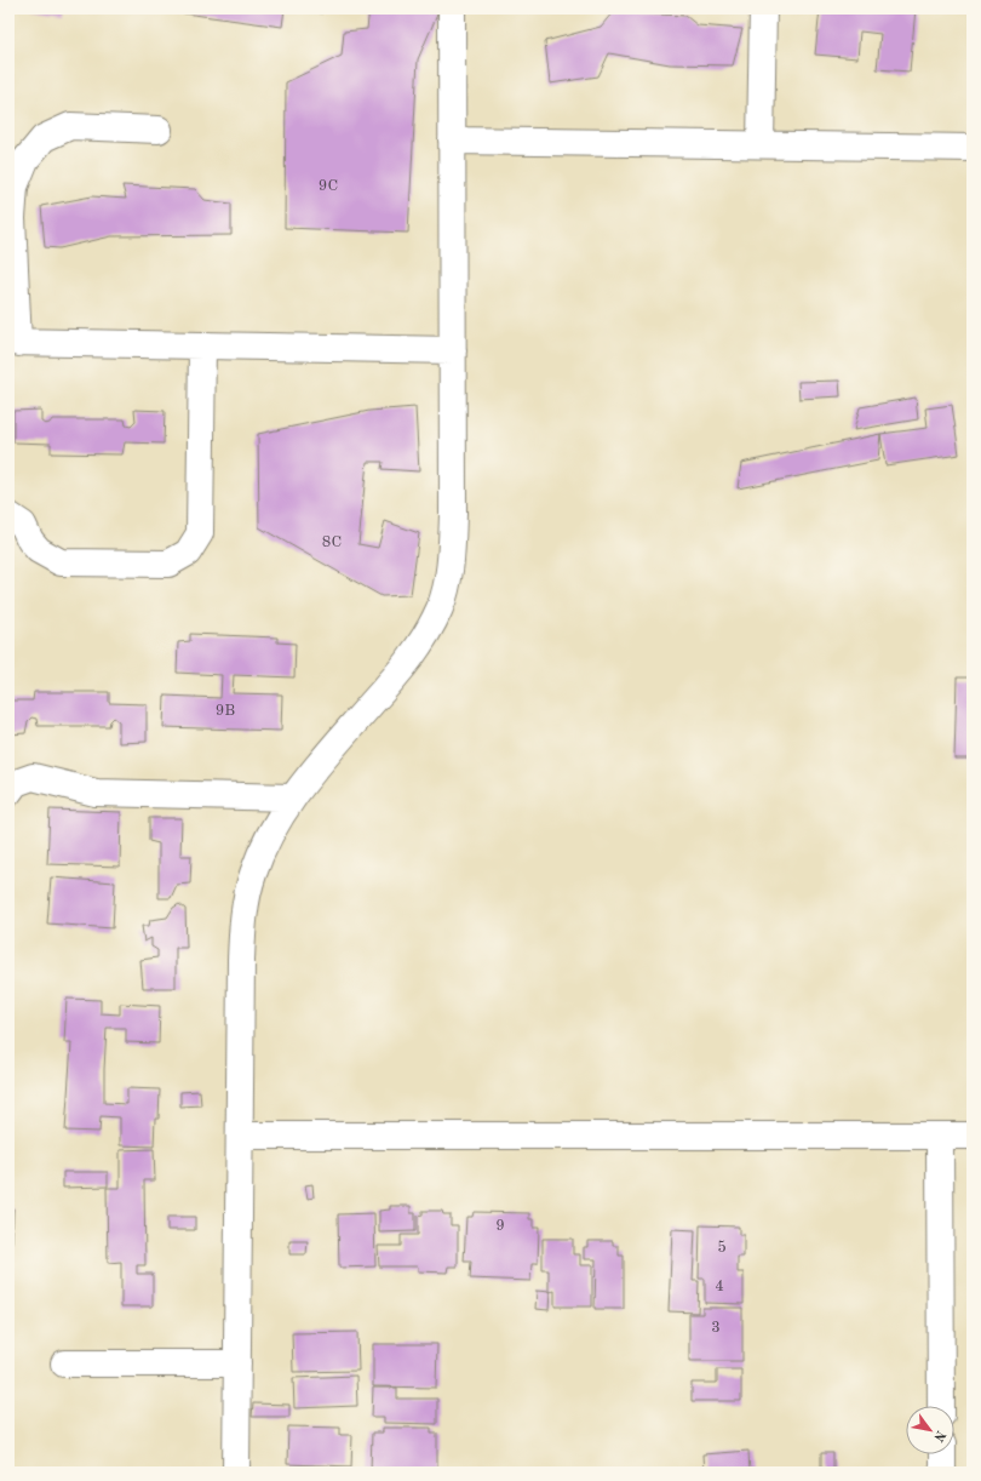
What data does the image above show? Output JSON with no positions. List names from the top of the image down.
{
  "house_numbers": [
    "9C",
    "8C",
    "9B",
    "9",
    "5",
    "4",
    "3"
  ],
  "north": "bottom right"
}
